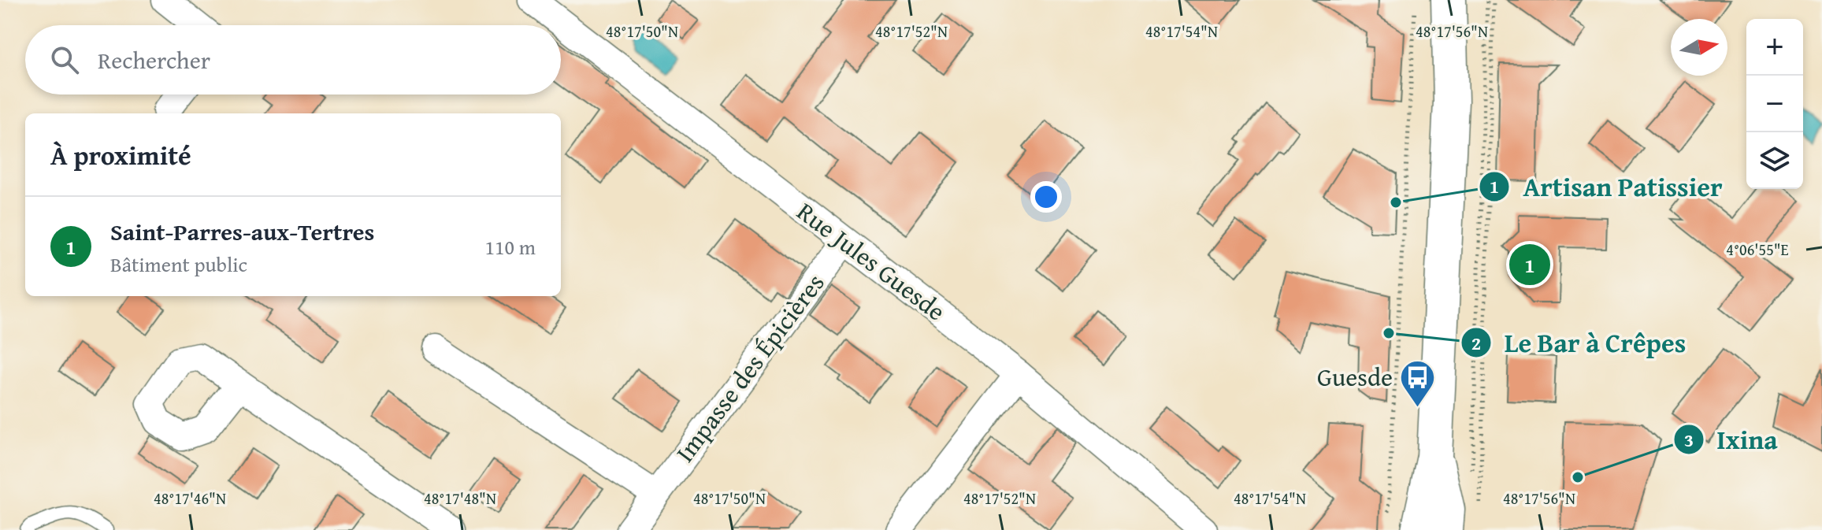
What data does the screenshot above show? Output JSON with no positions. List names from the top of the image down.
{
  "streets": {
    "street": ["Rue Jules Guesde", "Impasse des Épicières"]
  },
  "crossings": [
    ["Rue Jules Guesde", "Impasse des Épicières"]
  ],
  "places": {
    "other": ["Artisan Patissier", "Le Bar à Crêpes", "Ixina"],
    "bus stop": ["Guesde"]
  },
  "north": "right",
  "page": {
    "map_buttons": ["+", "−"],
    "search": "Rechercher",
    "heading": "À proximité",
    "list": [
      {
        "mark": "1",
        "name": "Saint-Parres-aux-Tertres",
        "note": "Bâtiment public",
        "value": "110 m"
      }
    ],
    "pins": "1"
  },
  "coordinates": [
    "48°17'50\"N",
    "48°17'52\"N",
    "48°17'54\"N",
    "48°17'56\"N",
    "4°06'55\"E",
    "48°17'46\"N",
    "48°17'48\"N"
  ]
}
